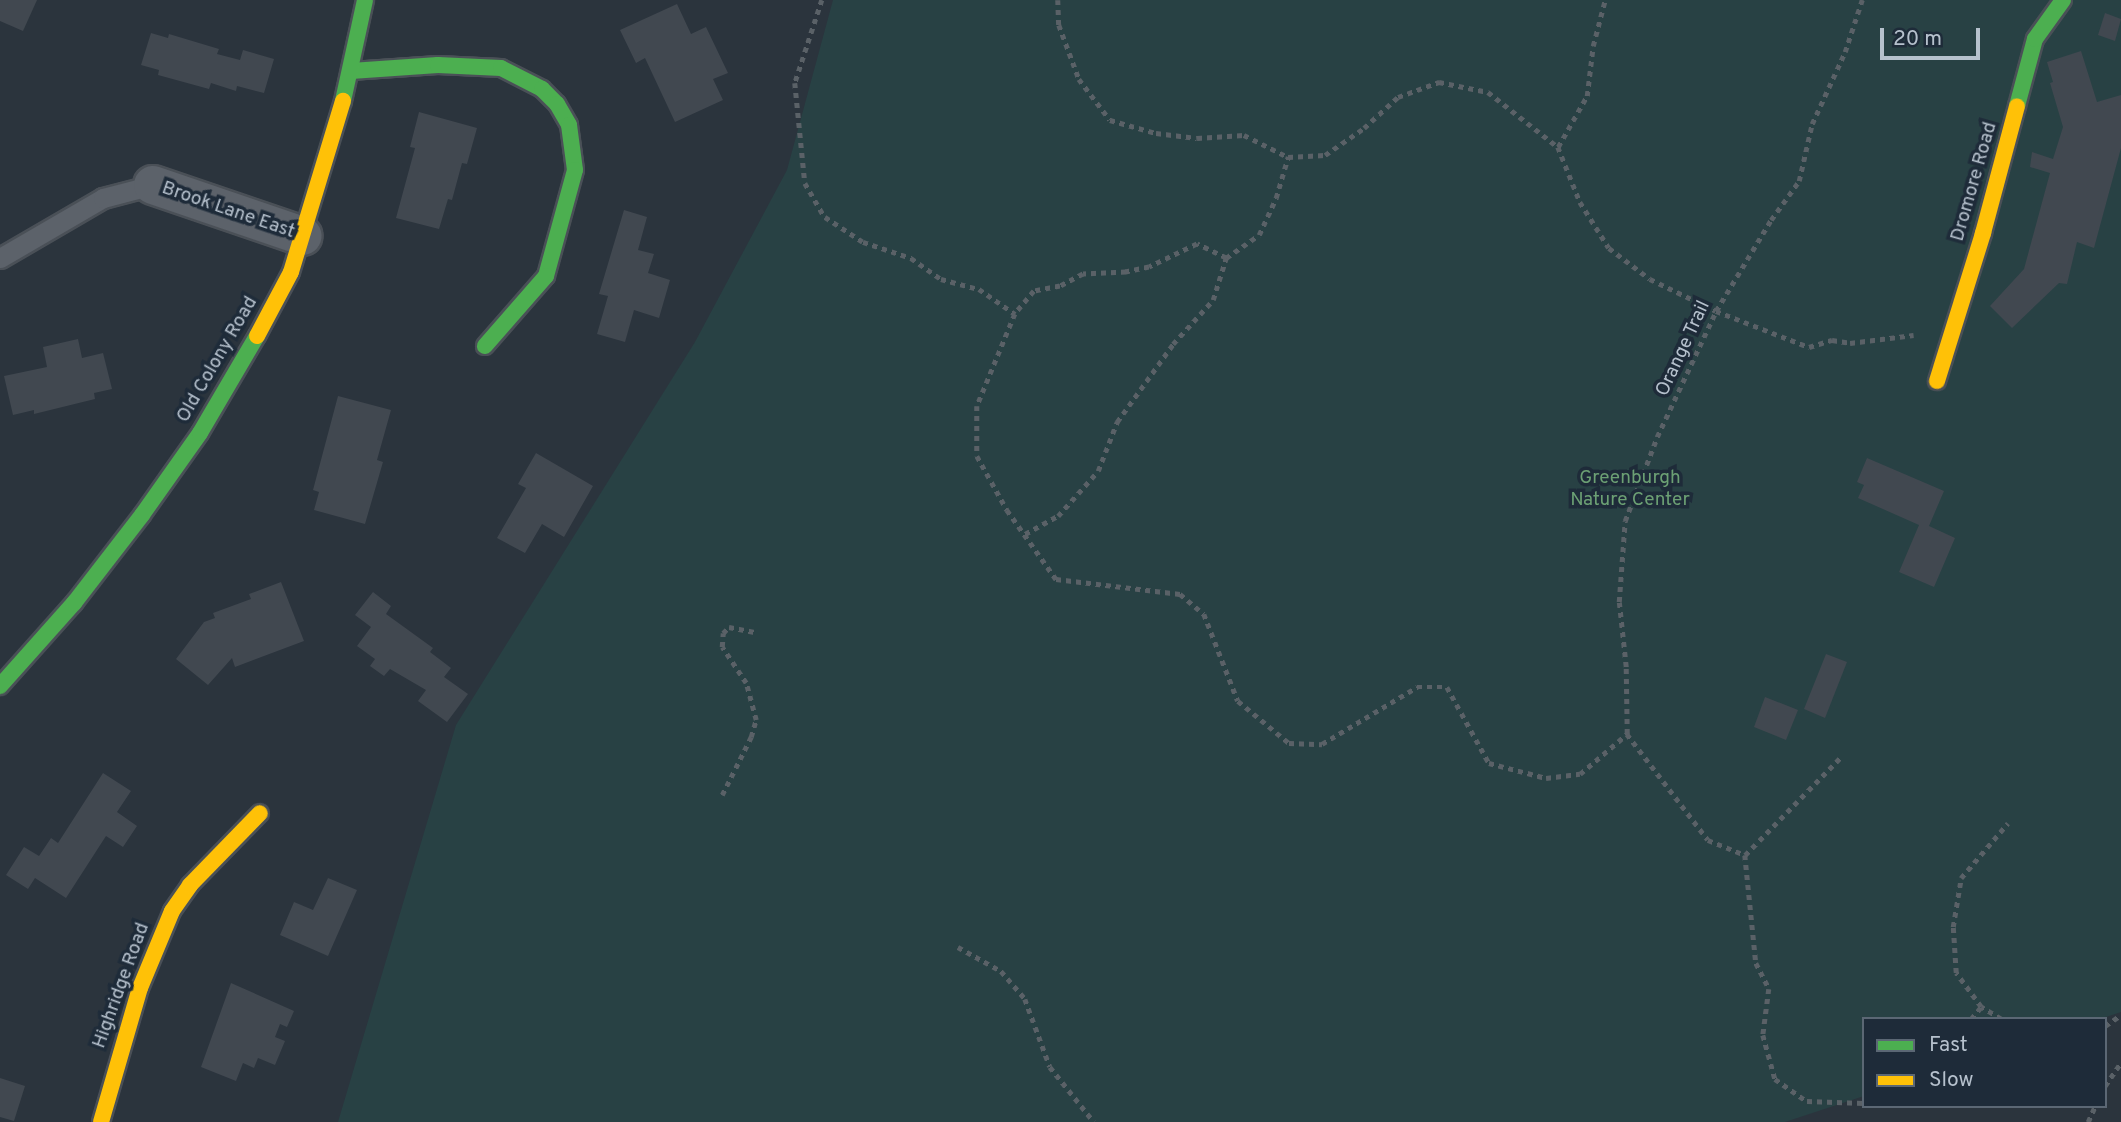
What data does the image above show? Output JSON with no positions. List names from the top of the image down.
{
  "streets": {
    "street": [
      "Dromore Road",
      "Brook Lane East",
      "Old Colony Road",
      "Highridge Road"
    ],
    "path": ["Orange Trail"]
  },
  "crossings": [
    ["Brook Lane East", "Old Colony Road"]
  ],
  "parks": ["Greenburgh Nature Center"],
  "legend": ["Fast", "Slow"],
  "scale_bar": "20 m"
}
